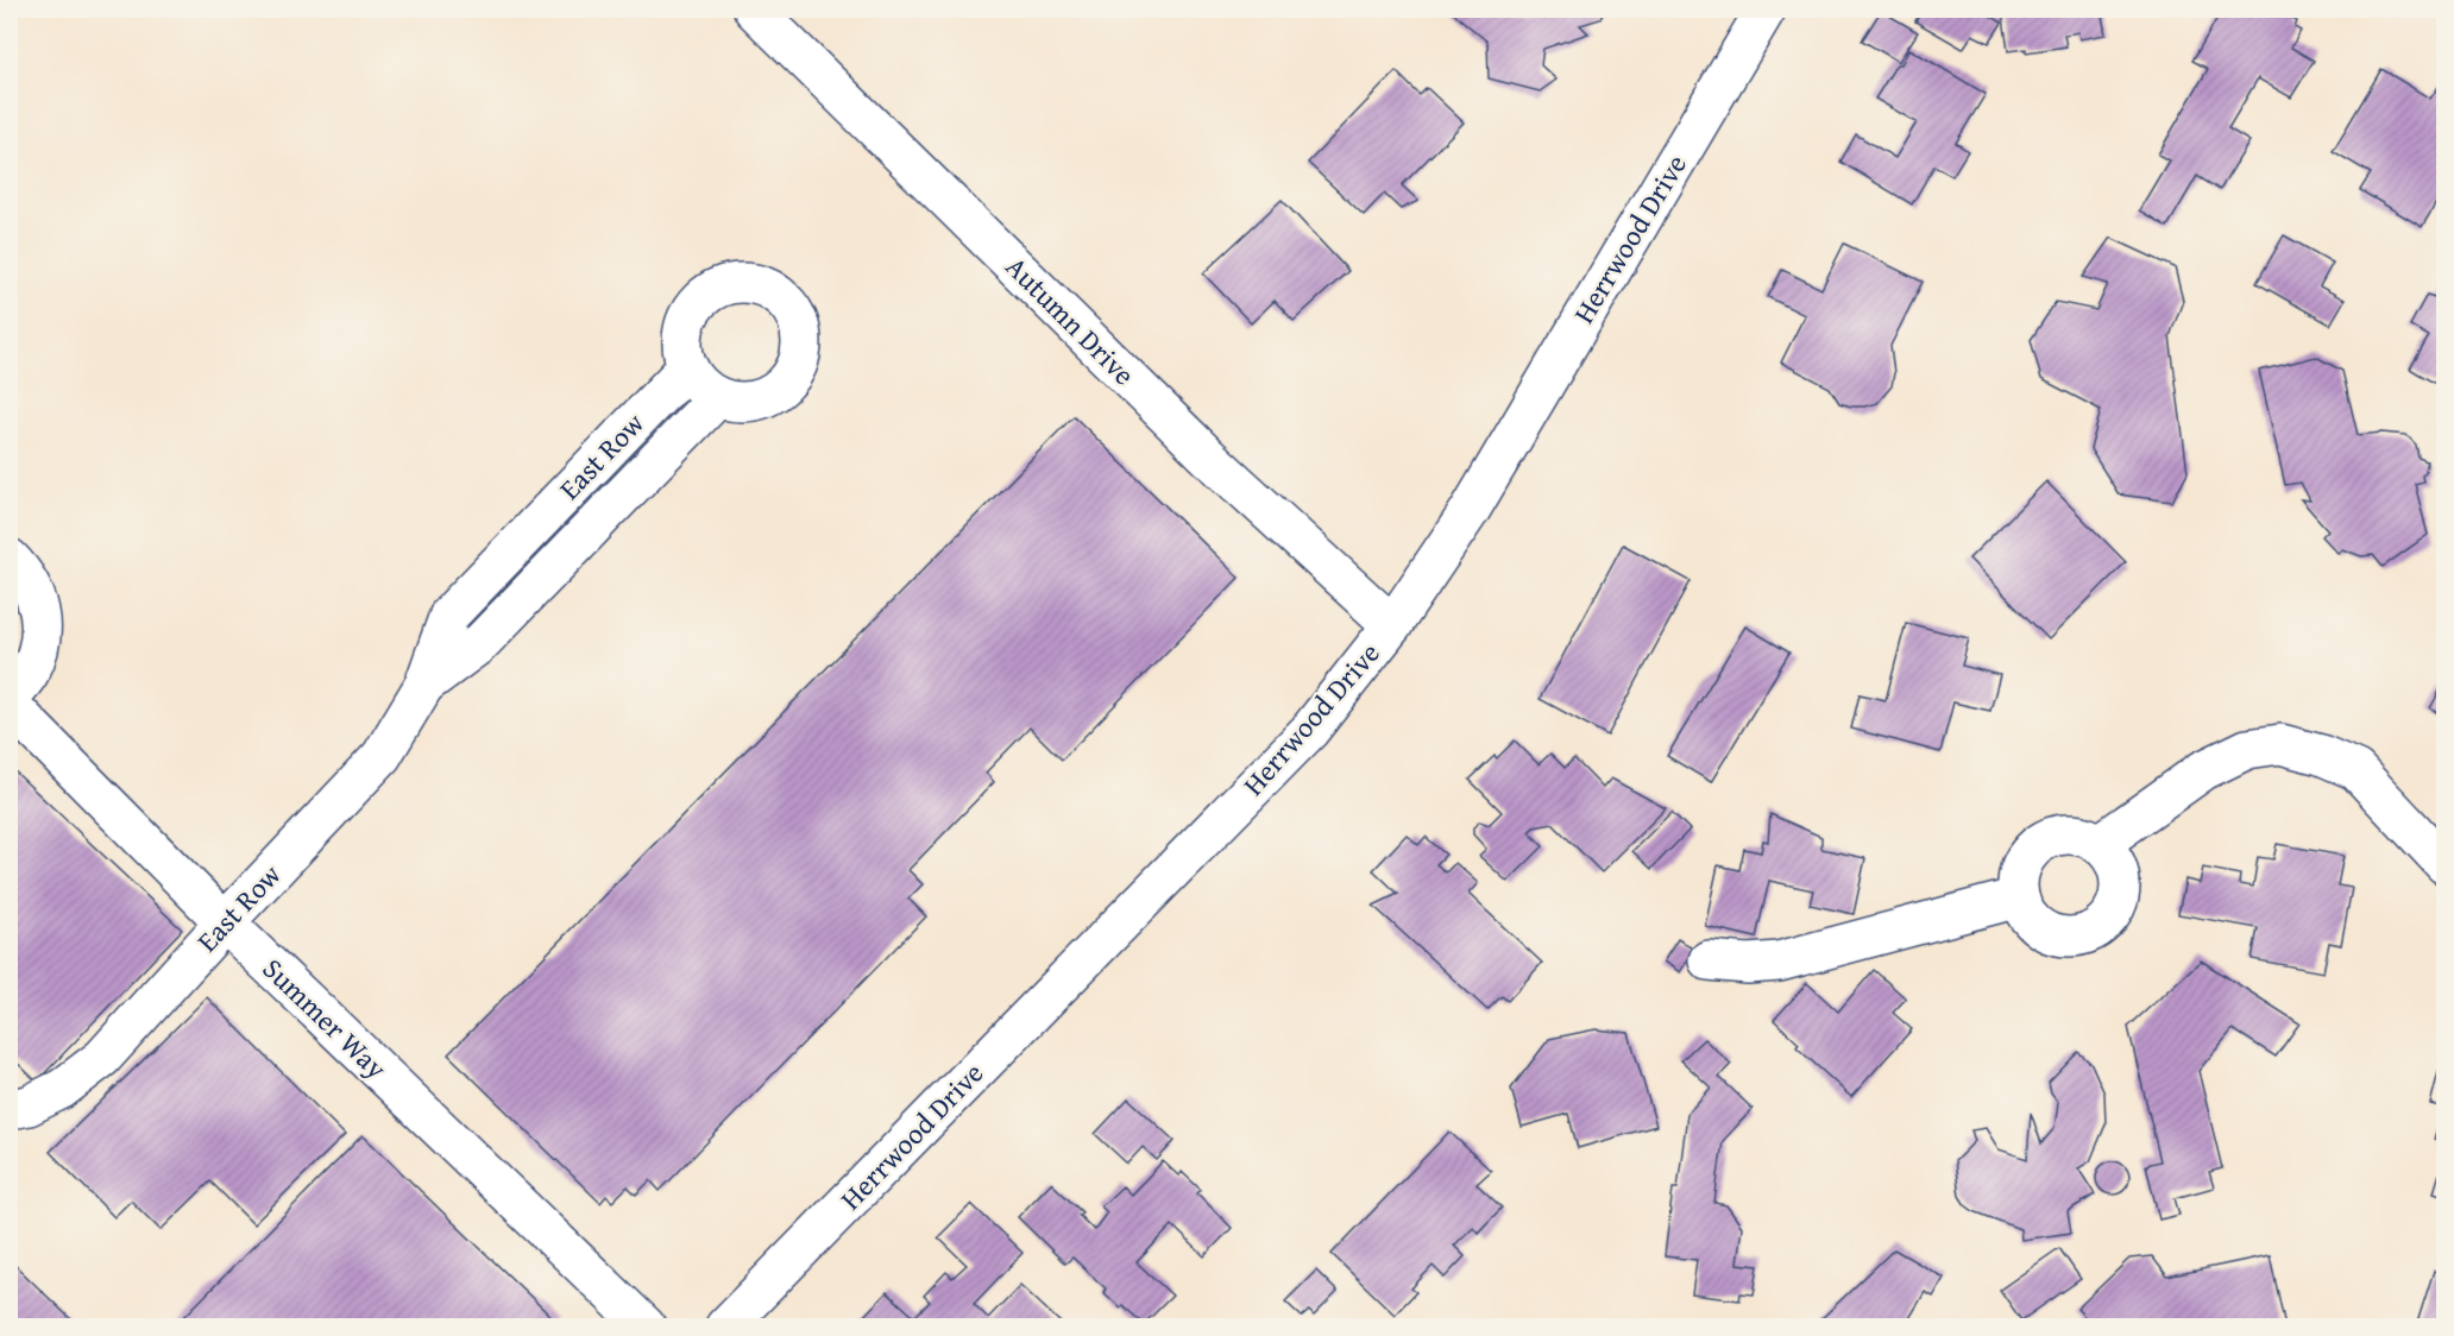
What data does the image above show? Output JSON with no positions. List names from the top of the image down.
{
  "streets": {
    "street": [
      "Herrwood Drive",
      "Autumn Drive",
      "East Row",
      "Summer Way"
    ]
  },
  "crossings": [
    ["Herrwood Drive", "Autumn Drive"],
    ["East Row", "Summer Way"]
  ]
}
